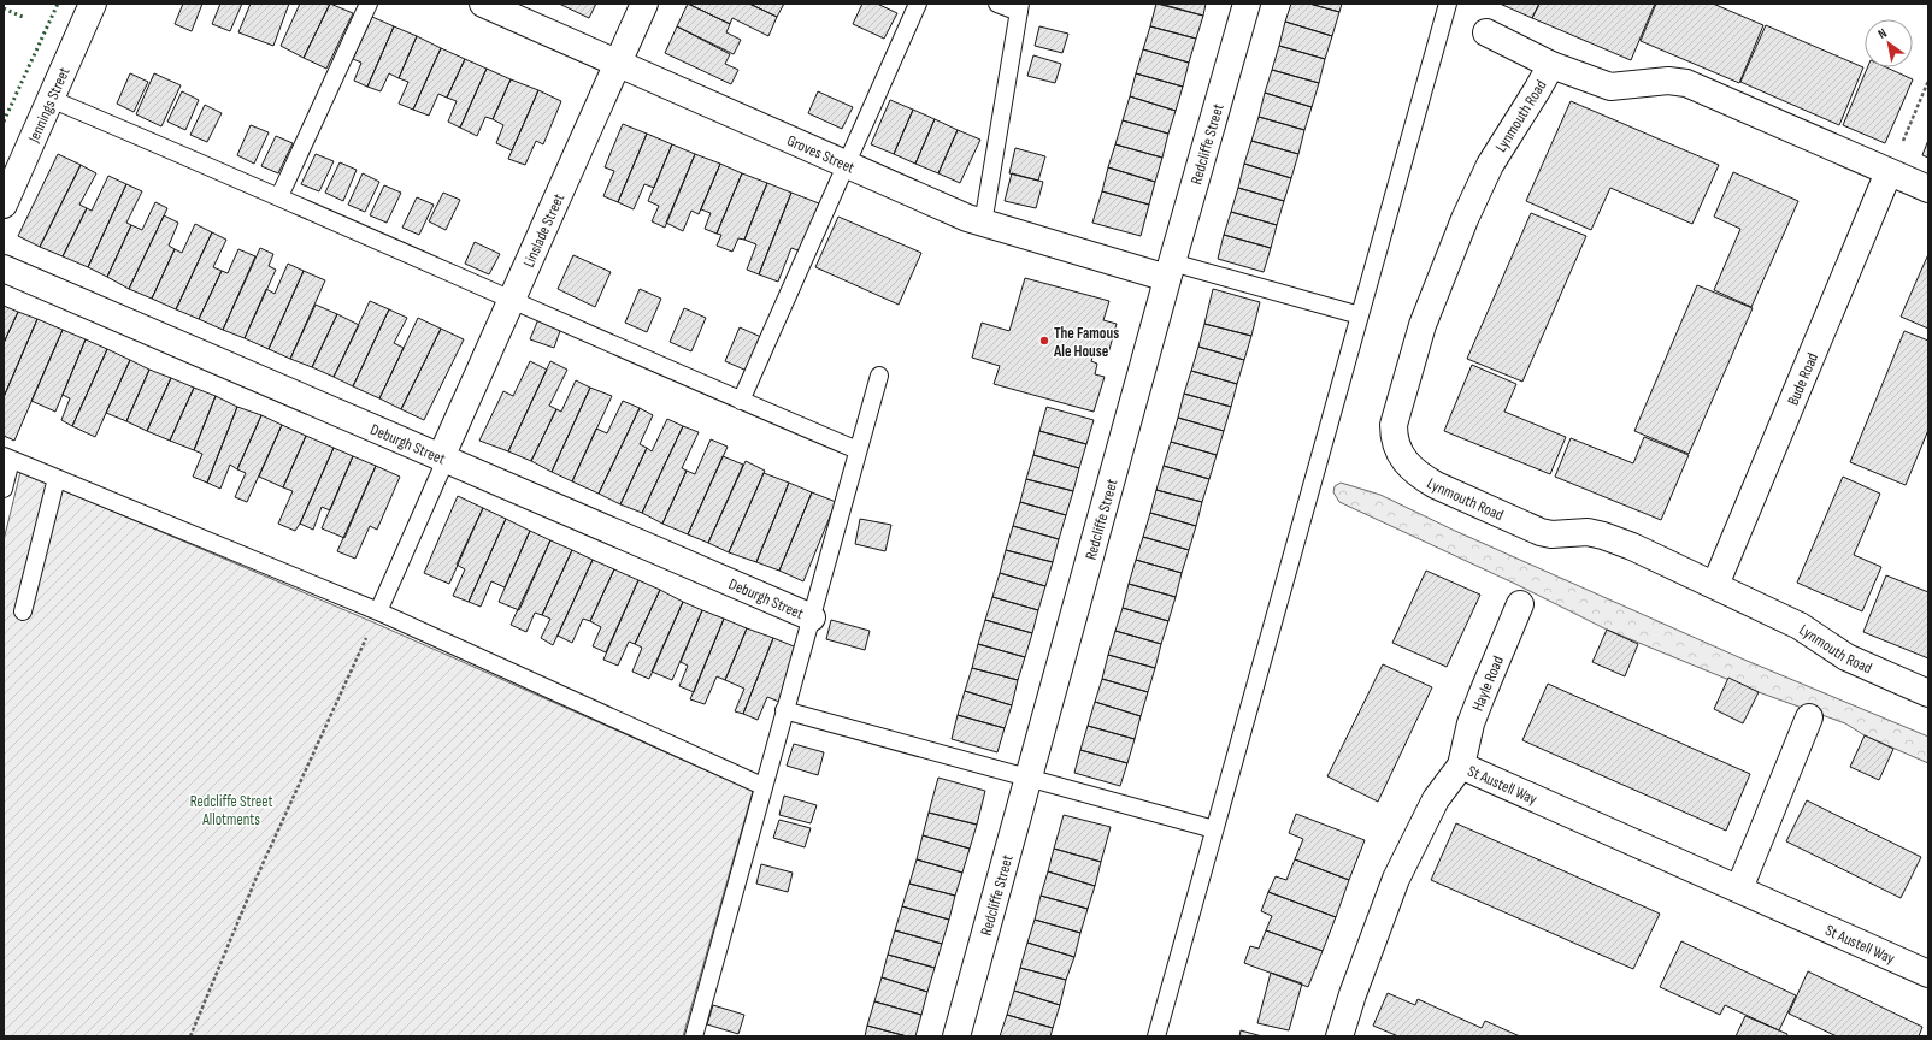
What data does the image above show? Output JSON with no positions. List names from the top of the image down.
{
  "streets": {
    "street": [
      "Jennings Street",
      "Lynmouth Road",
      "Redcliffe Street",
      "Groves Street",
      "Linslade Street",
      "Bude Road",
      "Deburgh Street",
      "Hayle Road",
      "St Austell Way"
    ]
  },
  "crossings": [
    ["Lynmouth Road", "Bude Road"],
    ["Redcliffe Street", "Groves Street"],
    ["Groves Street", "Linslade Street"],
    ["Linslade Street", "Deburgh Street"],
    ["Hayle Road", "St Austell Way"]
  ],
  "parks": ["Redcliffe Street Allotments"],
  "places": ["The Famous Ale House"],
  "north": "top left"
}
